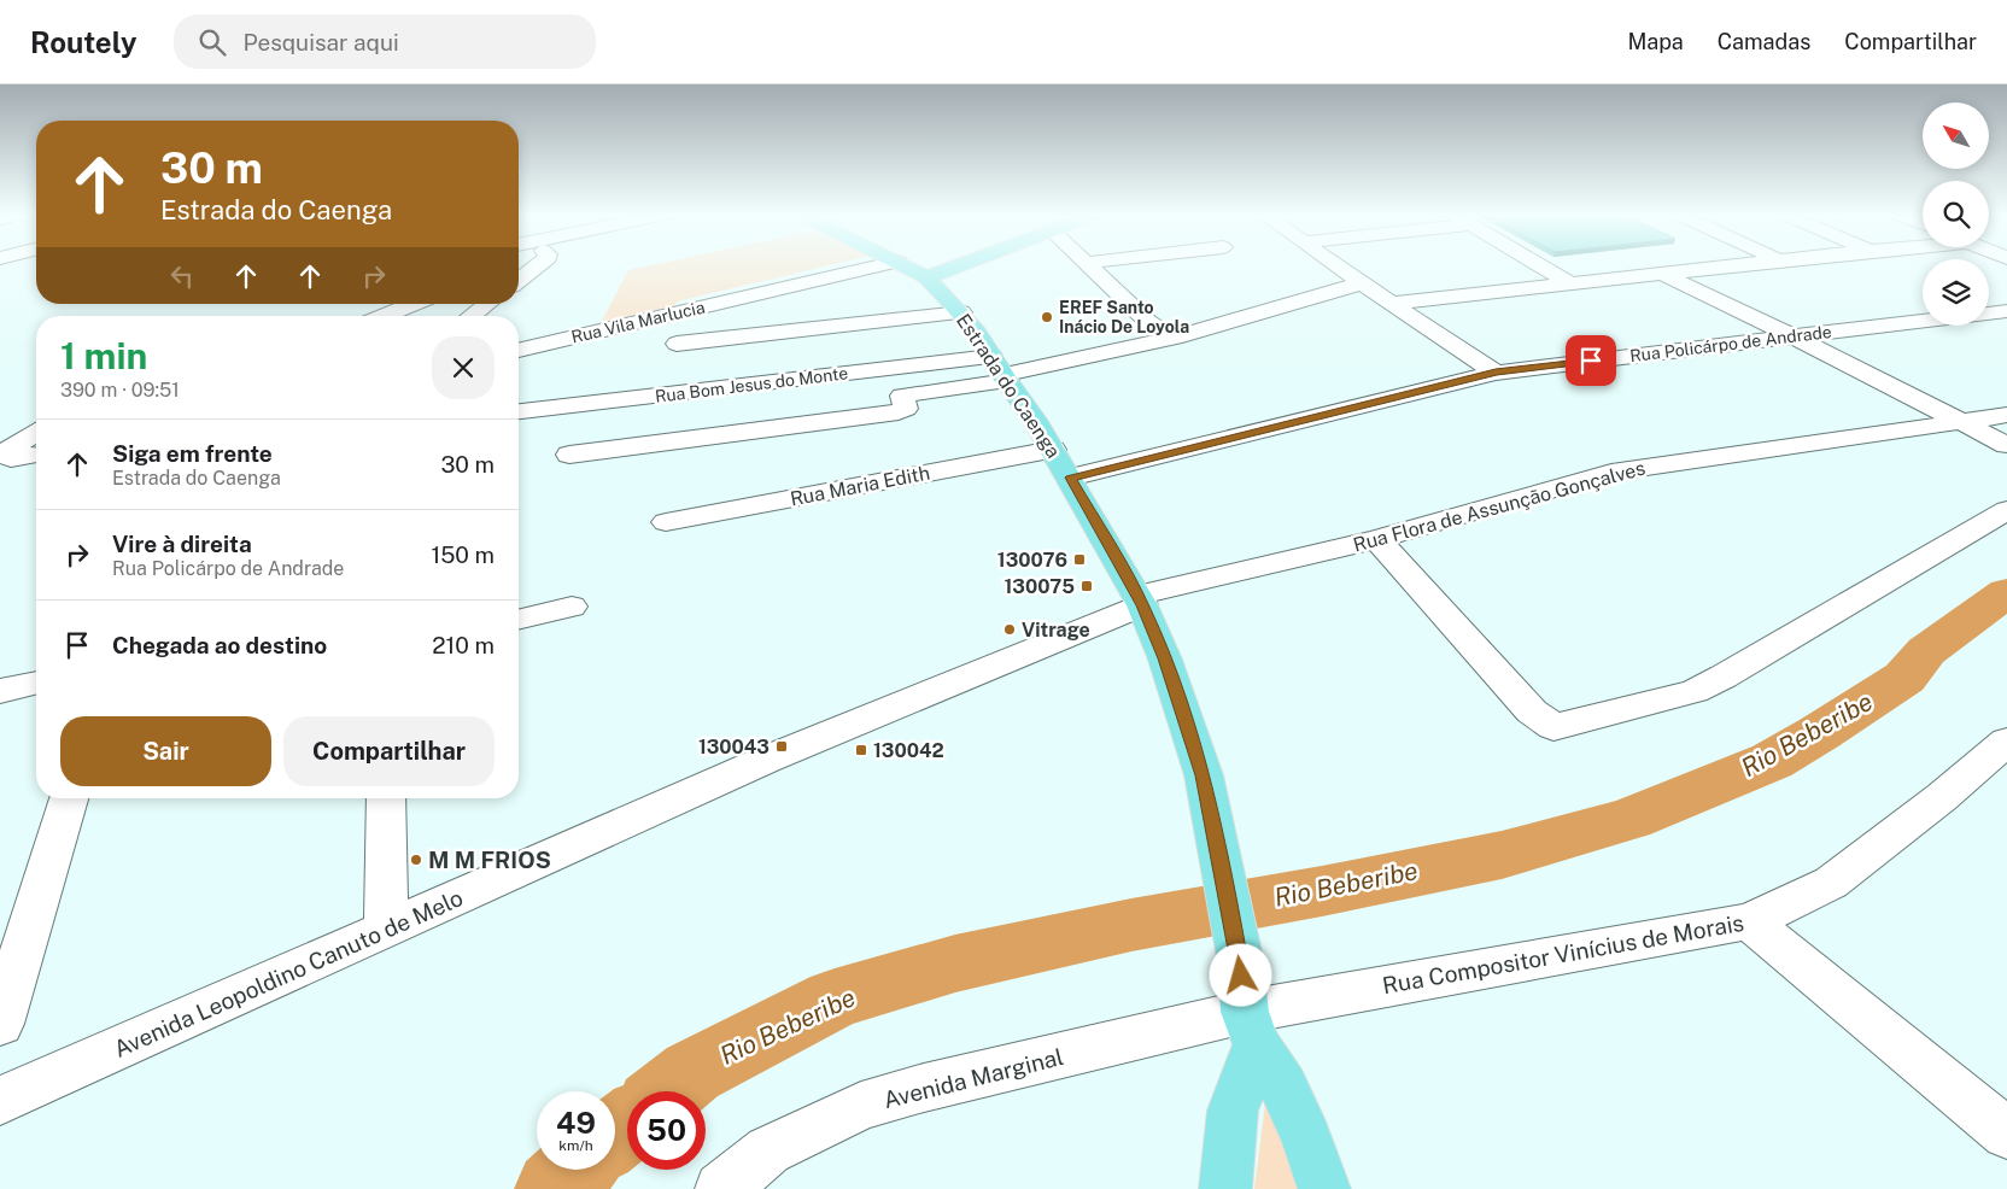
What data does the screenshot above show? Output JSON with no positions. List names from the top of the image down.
{
  "streets": {
    "main road": ["Estrada do Caenga"],
    "street": [
      "Rua Vila Marlucia",
      "Rua Policárpo de Andrade",
      "Rua Bom Jesus do Monte",
      "Rua Maria Edith",
      "Rua Flora de Assunção Gonçalves",
      "Rua Compositor Vinícius de Morais",
      "Avenida Leopoldino Canuto de Melo",
      "Avenida Marginal"
    ]
  },
  "crossings": [
    ["Rua Vila Marlucia", "Estrada do Caenga"],
    ["Rua Policárpo de Andrade", "Estrada do Caenga"],
    ["Rua Bom Jesus do Monte", "Estrada do Caenga"],
    ["Estrada do Caenga", "Rua Maria Edith"],
    ["Estrada do Caenga", "Rua Flora de Assunção Gonçalves"],
    ["Estrada do Caenga", "Rua Compositor Vinícius de Morais"],
    ["Estrada do Caenga", "Avenida Leopoldino Canuto de Melo"],
    ["Estrada do Caenga", "Avenida Marginal"],
    ["Rua Flora de Assunção Gonçalves", "Avenida Leopoldino Canuto de Melo"],
    ["Rua Compositor Vinícius de Morais", "Avenida Marginal"]
  ],
  "water": ["Rio Beberibe"],
  "places": {
    "other": ["EREF Santo Inácio De Loyola", "Vitrage", "M M FRIOS"],
    "transit": [
      "130076",
      "130075",
      "130043",
      "130042"
    ]
  },
  "north": "top left",
  "page": {
    "header": "Routely",
    "search": "Pesquisar aqui",
    "nav": ["Mapa", "Camadas", "Compartilhar"],
    "turn": ["30 m", "Estrada do Caenga"],
    "heading": ["1 min", "390 m · 09:51"],
    "list": [
      {
        "name": "Siga em frente",
        "note": "Estrada do Caenga",
        "value": "30 m"
      },
      {
        "name": "Vire à direita",
        "note": "Rua Policárpo de Andrade",
        "value": "150 m"
      },
      {
        "name": "Chegada ao destino",
        "value": "210 m"
      }
    ],
    "buttons": ["Sair", "Compartilhar"],
    "speed": "49 km/h",
    "limit": "50"
  }
}
